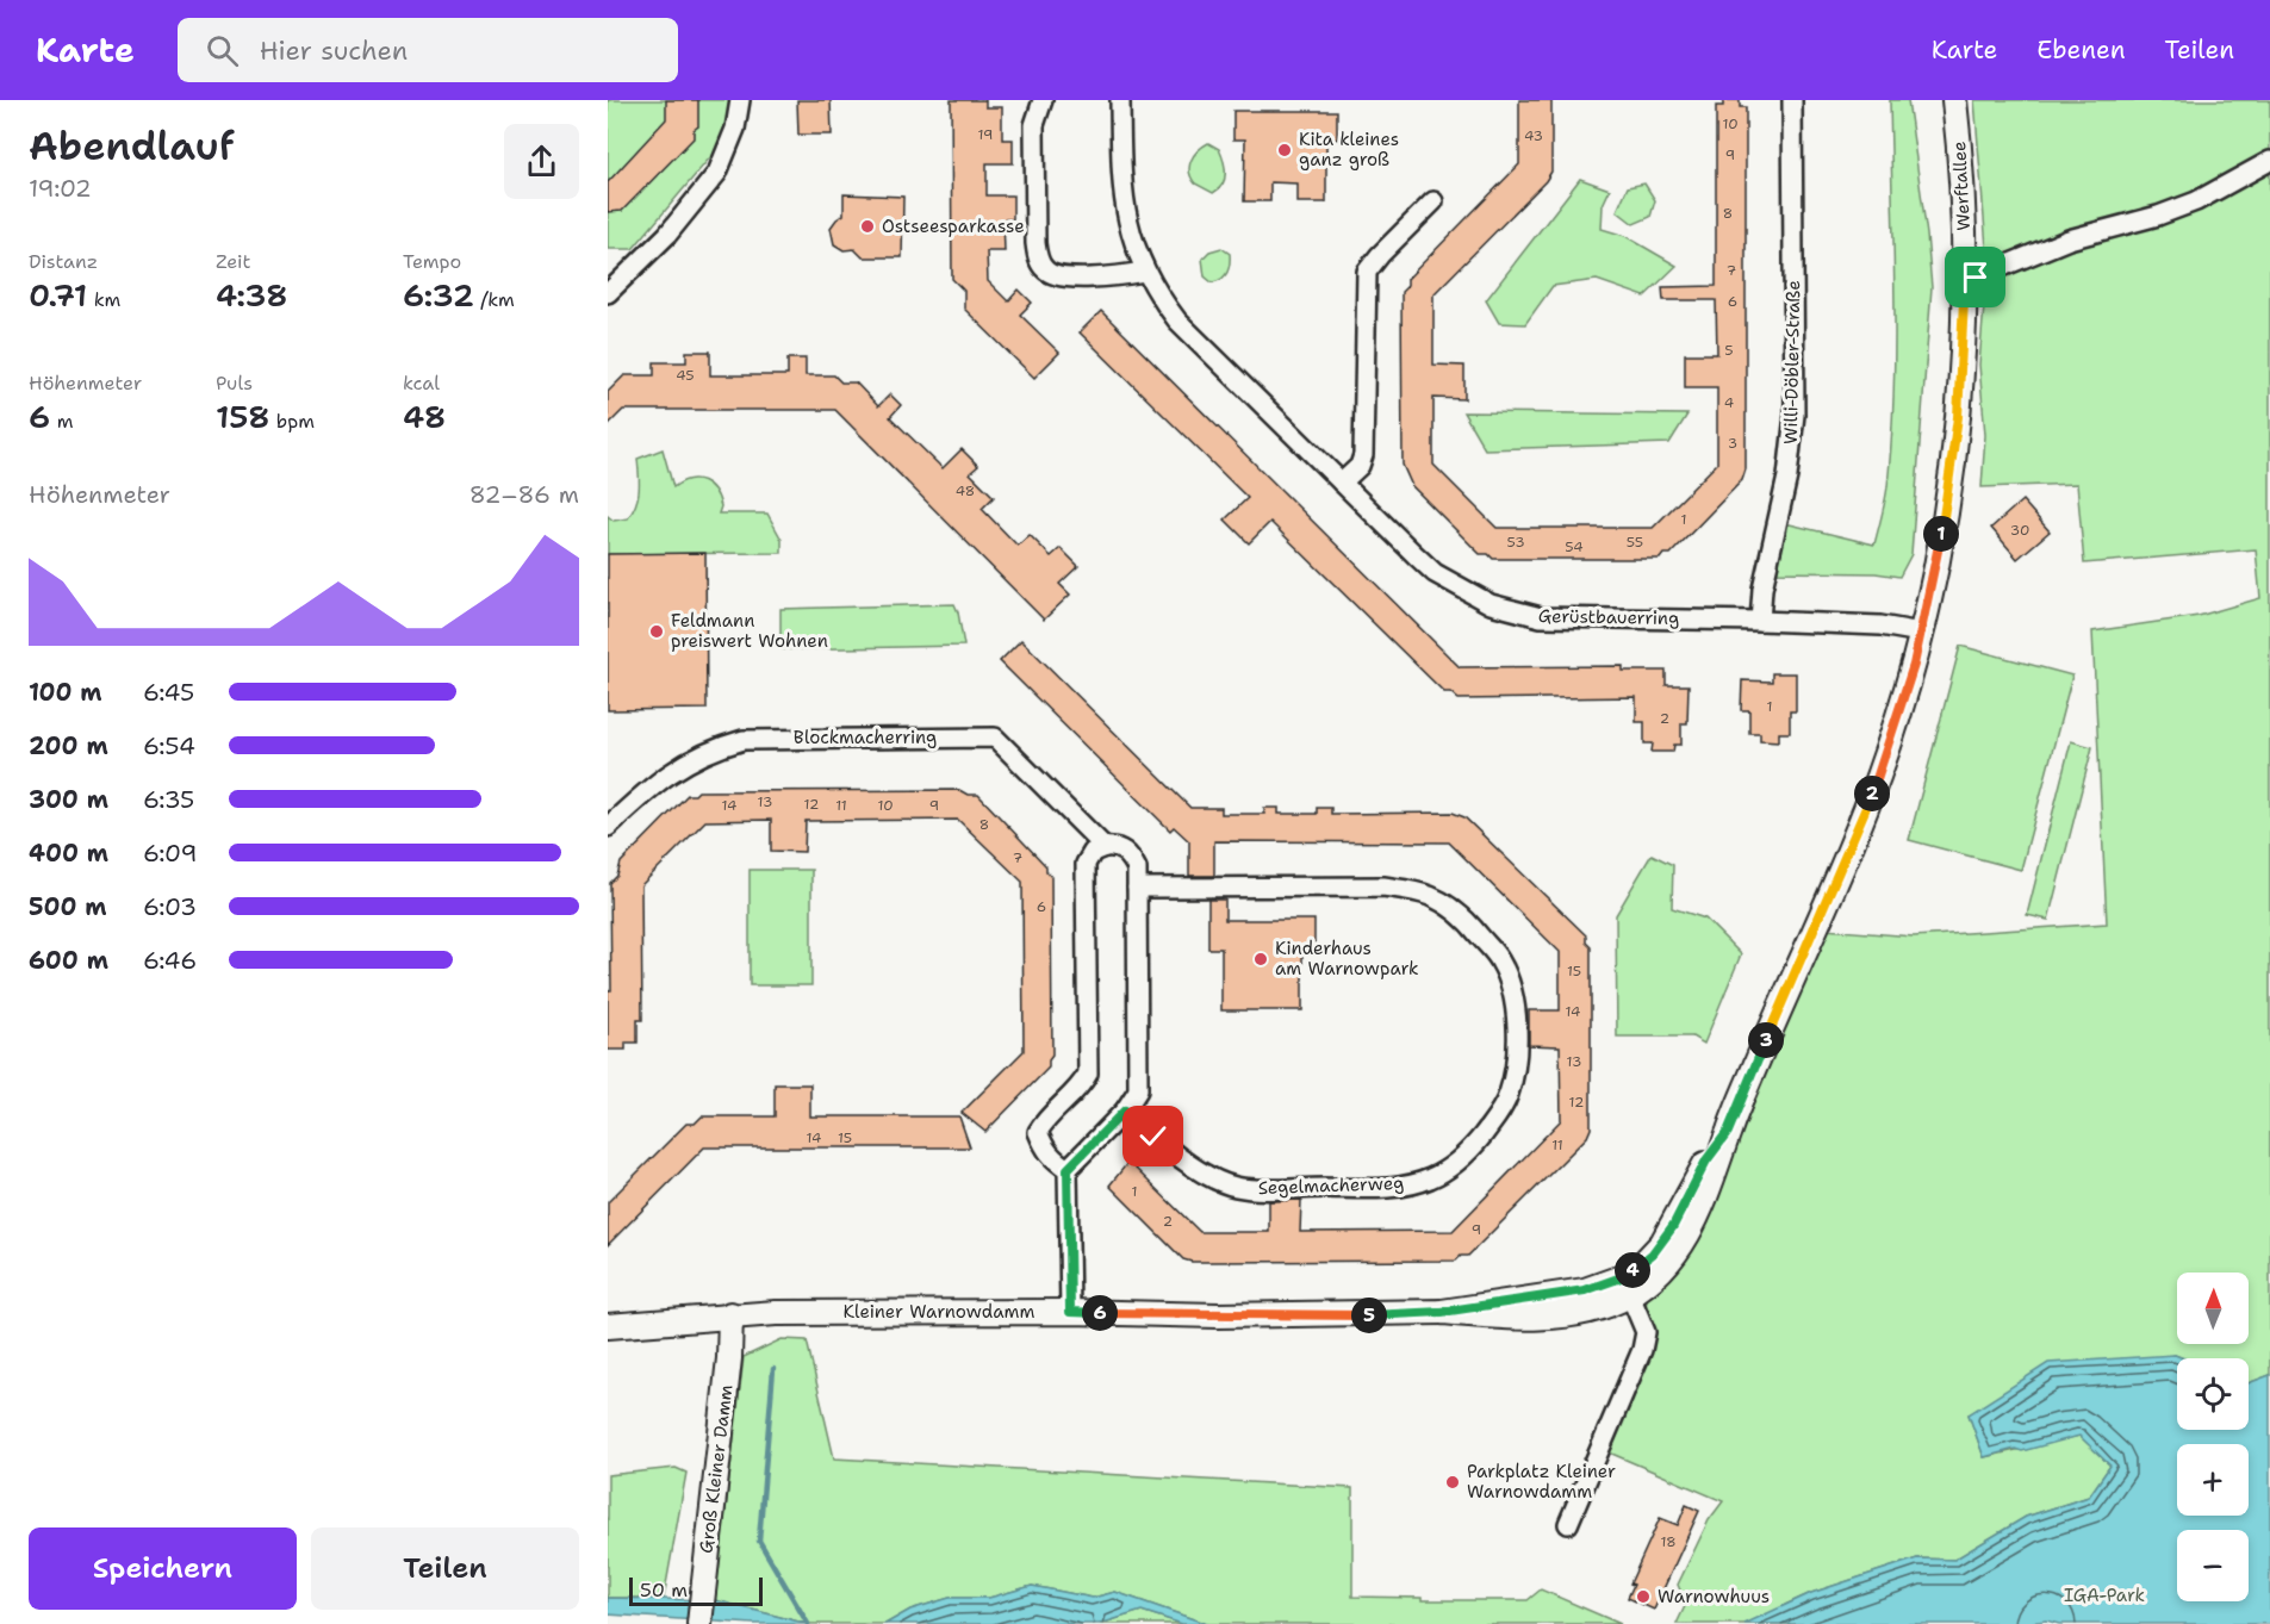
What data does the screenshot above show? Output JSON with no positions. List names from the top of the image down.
{
  "streets": {
    "street": [
      "Werftallee",
      "Willi-Döbler-Straße",
      "Gerüstbauerring",
      "Blockmacherring",
      "Segelmacherweg",
      "Kleiner Warnowdamm",
      "Groß Kleiner Damm"
    ]
  },
  "crossings": [
    ["Werftallee", "Gerüstbauerring"],
    ["Werftallee", "Kleiner Warnowdamm"],
    ["Willi-Döbler-Straße", "Gerüstbauerring"],
    ["Blockmacherring", "Segelmacherweg"],
    ["Kleiner Warnowdamm", "Groß Kleiner Damm"]
  ],
  "parks": ["IGA-Park"],
  "places": [
    "Kita kleines ganz groß",
    "Ostseesparkasse",
    "Feldmann preiswert Wohnen",
    "Kinderhaus am Warnowpark",
    "Parkplatz Kleiner Warnowdamm",
    "Warnowhuus"
  ],
  "house_numbers": [
    "10",
    "19",
    "43",
    "9",
    "8",
    "7",
    "6",
    "5",
    "45",
    "4",
    "3",
    "48",
    "1",
    "30",
    "53",
    "55",
    "54",
    "1",
    "2",
    "13",
    "12",
    "14",
    "11",
    "10",
    "9",
    "8",
    "7",
    "6",
    "15",
    "14",
    "13",
    "12",
    "14",
    "15",
    "11",
    "1",
    "2",
    "9",
    "18"
  ],
  "scale_bar": "50 m",
  "north": "top",
  "page": {
    "header": "Karte",
    "search": "Hier suchen",
    "nav": ["Karte", "Ebenen", "Teilen"],
    "heading": ["Abendlauf", "19:02"],
    "stats": [
      ["Distanz", "0.71 km"],
      ["Zeit", "4:38"],
      ["Tempo", "6:32 /km"],
      ["Höhenmeter", "6 m"],
      ["Puls", "158 bpm"],
      ["kcal", "48"]
    ],
    "chart": ["Höhenmeter", "82–86 m"],
    "pins": [
      "1",
      "2",
      "3",
      "4",
      "6",
      "5"
    ],
    "list": [
      {
        "name": "100 m",
        "note": "6:45"
      },
      {
        "name": "200 m",
        "note": "6:54"
      },
      {
        "name": "300 m",
        "note": "6:35"
      },
      {
        "name": "400 m",
        "note": "6:09"
      },
      {
        "name": "500 m",
        "note": "6:03"
      },
      {
        "name": "600 m",
        "note": "6:46"
      }
    ],
    "map_buttons": ["+", "−"],
    "buttons": ["Speichern", "Teilen"],
    "scale": "50 m"
  }
}
